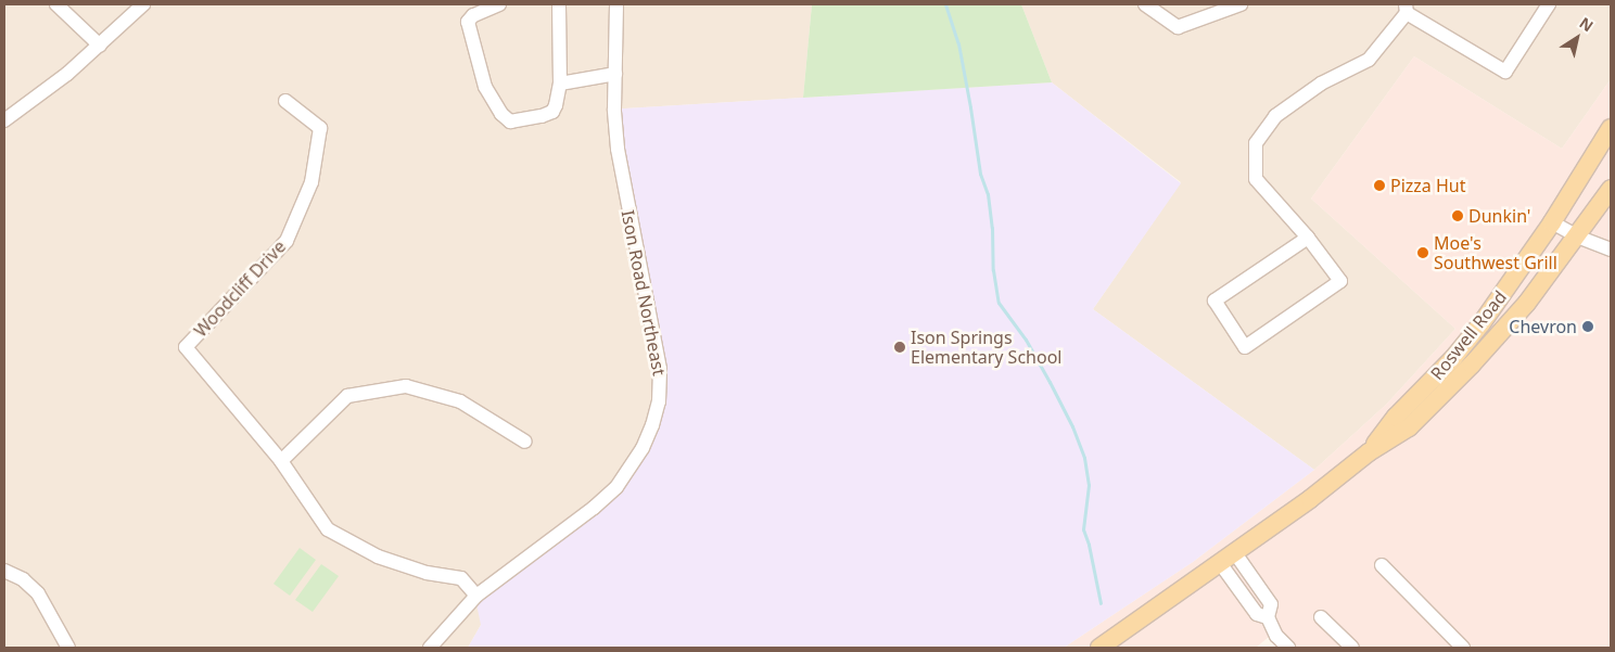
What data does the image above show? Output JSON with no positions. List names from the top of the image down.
{
  "streets": {
    "main road": ["Roswell Road"],
    "street": ["Woodcliff Drive", "Ison Road Northeast"]
  },
  "crossings": [
    ["Woodcliff Drive", "Ison Road Northeast"]
  ],
  "places": [
    "Pizza Hut",
    "Dunkin'",
    "Moe's Southwest Grill",
    "Chevron",
    "Ison Springs Elementary School"
  ],
  "north": "top right"
}
